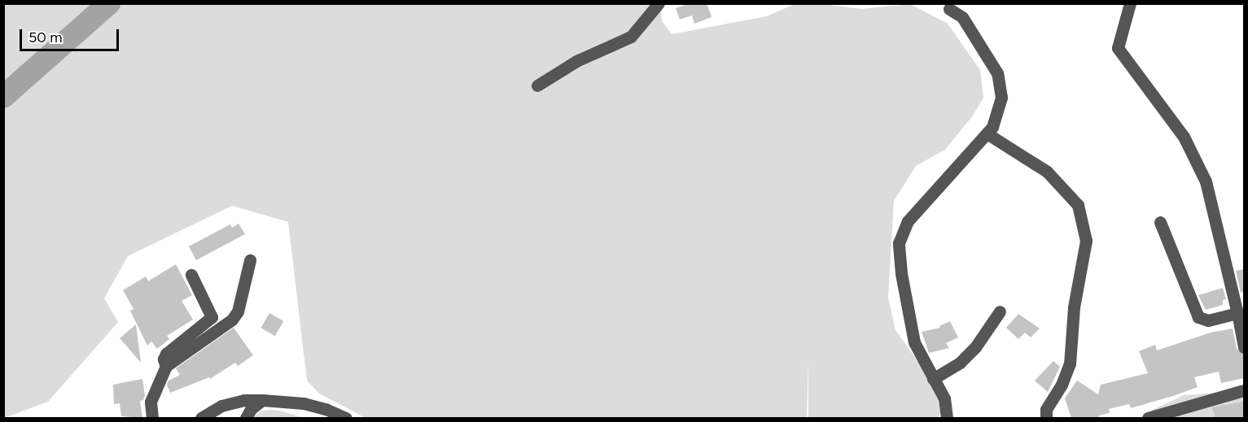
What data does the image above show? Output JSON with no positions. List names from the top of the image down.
{
  "scale_bar": "50 m"
}
